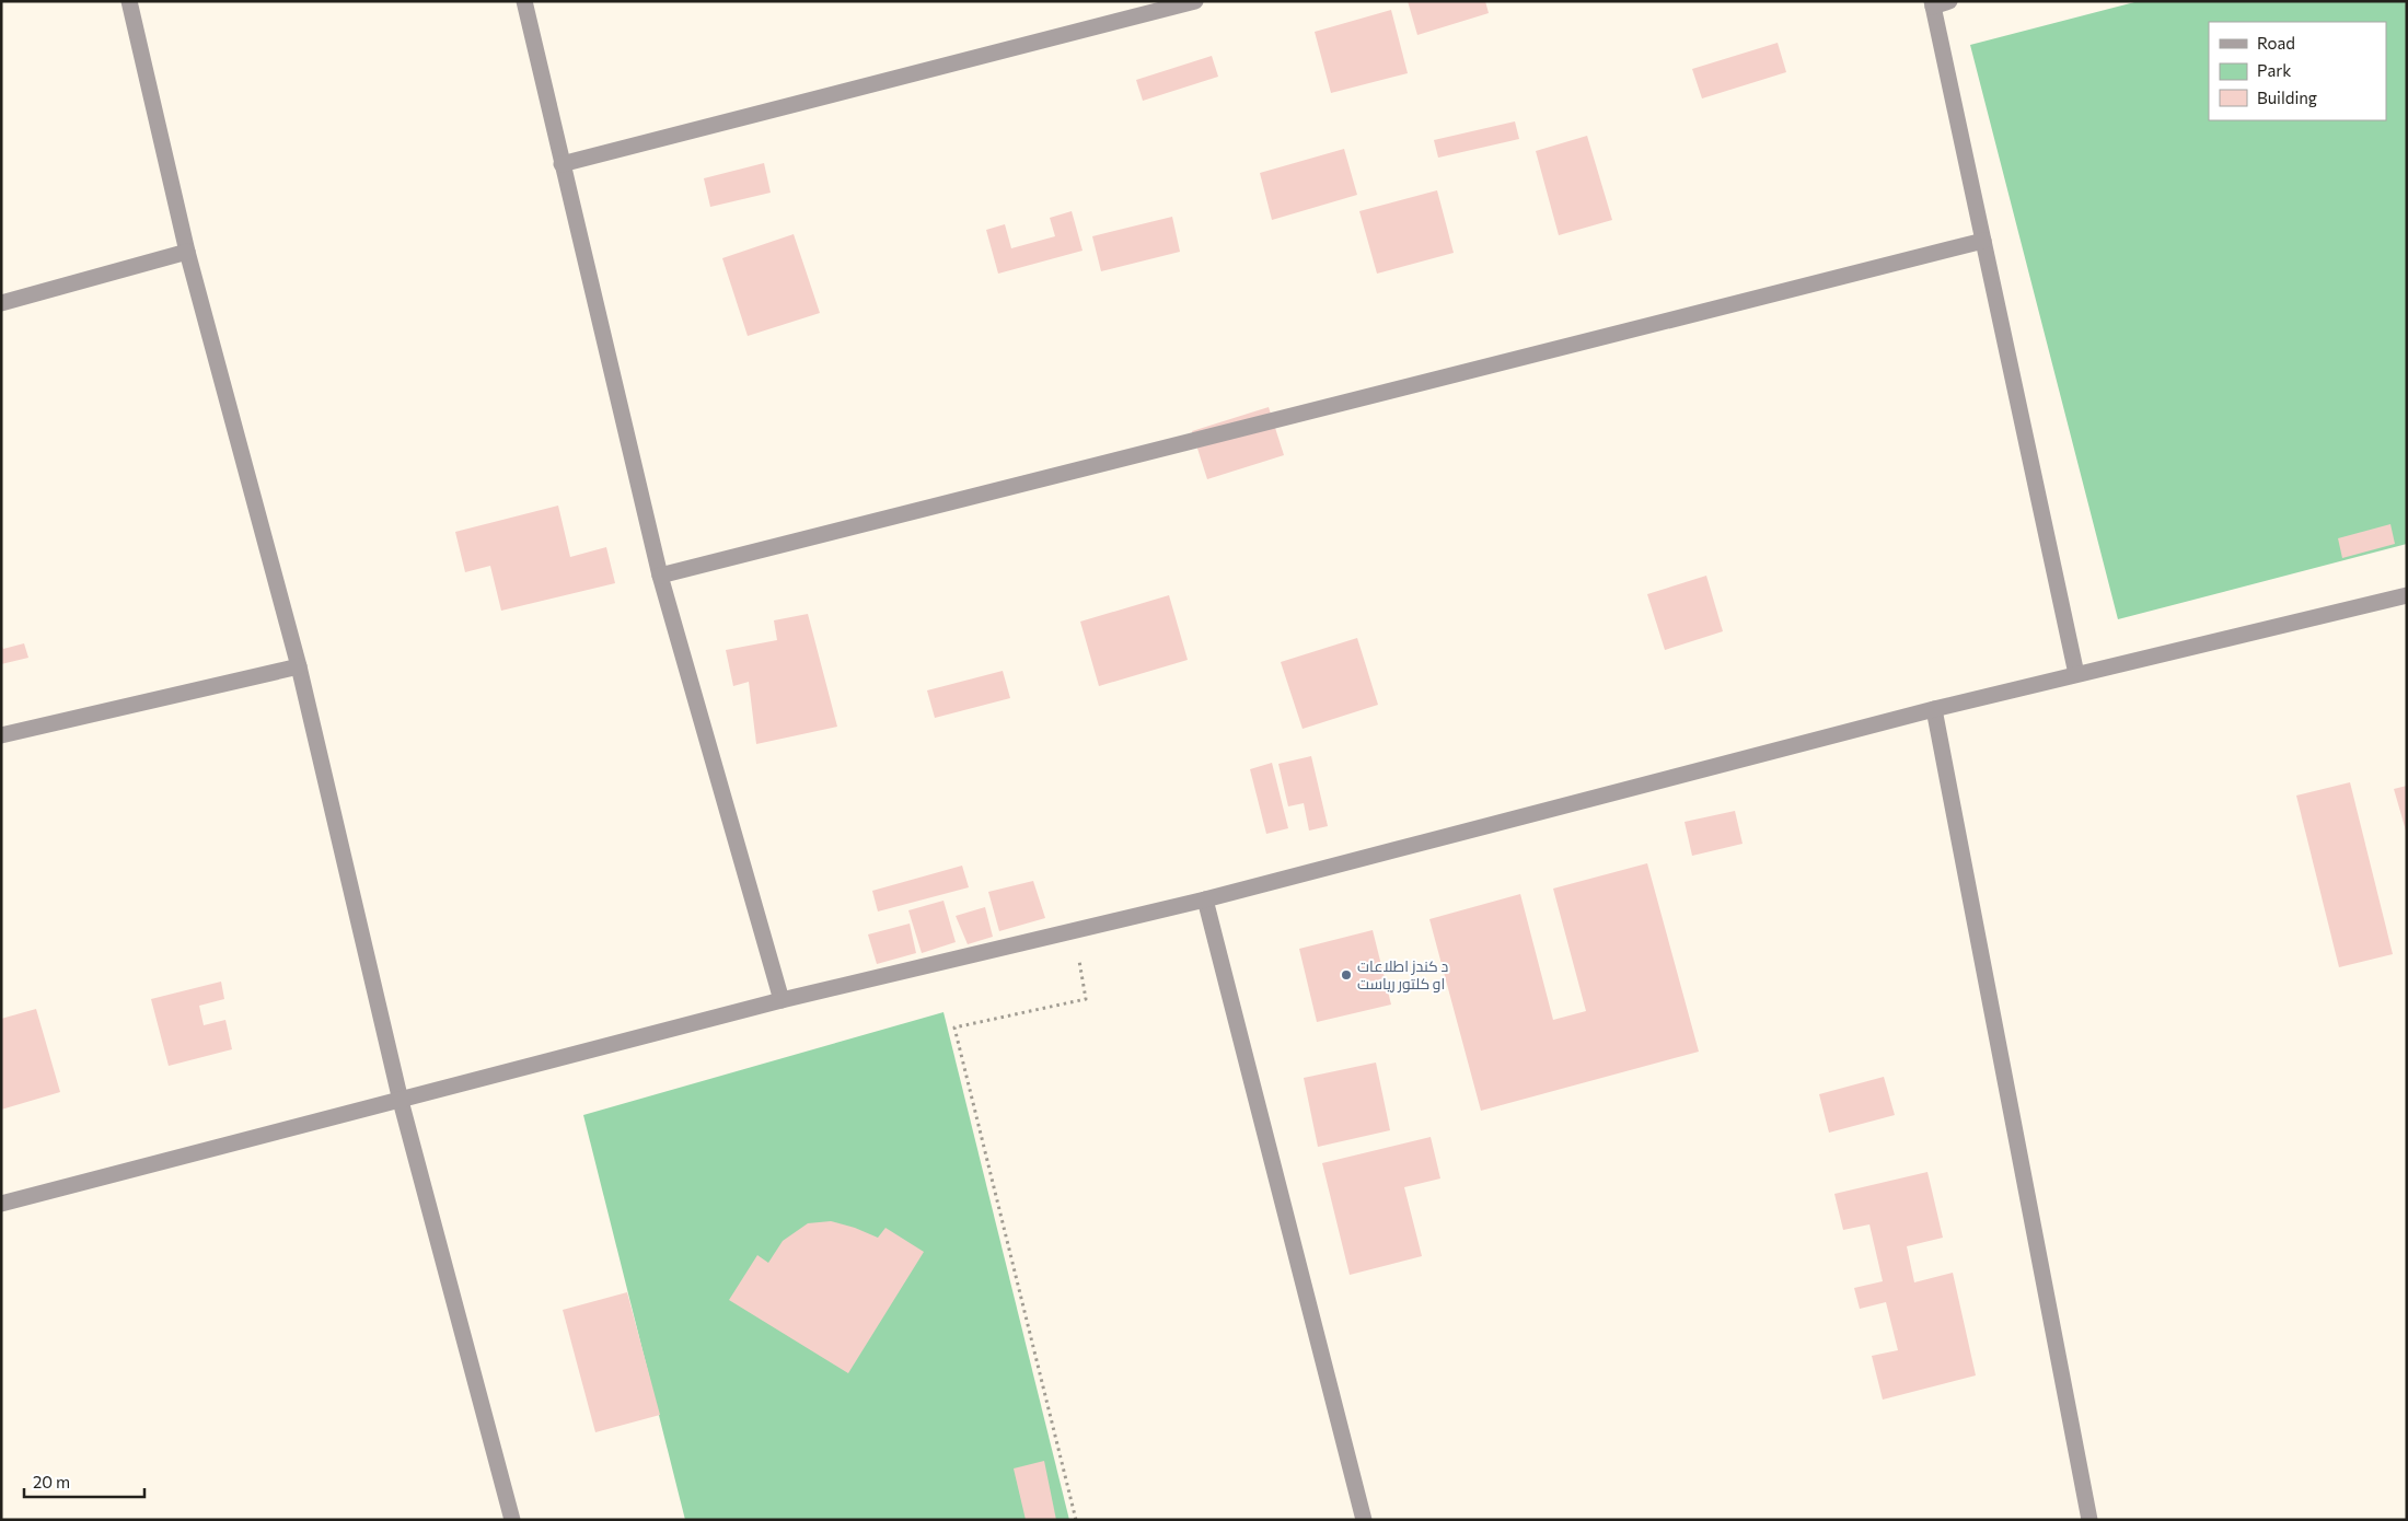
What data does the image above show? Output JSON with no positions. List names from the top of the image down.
{
  "places": ["د کندز اطلاعات او کلتور ریاست"],
  "legend": ["Road", "Park", "Building"],
  "scale_bar": "20 m"
}
